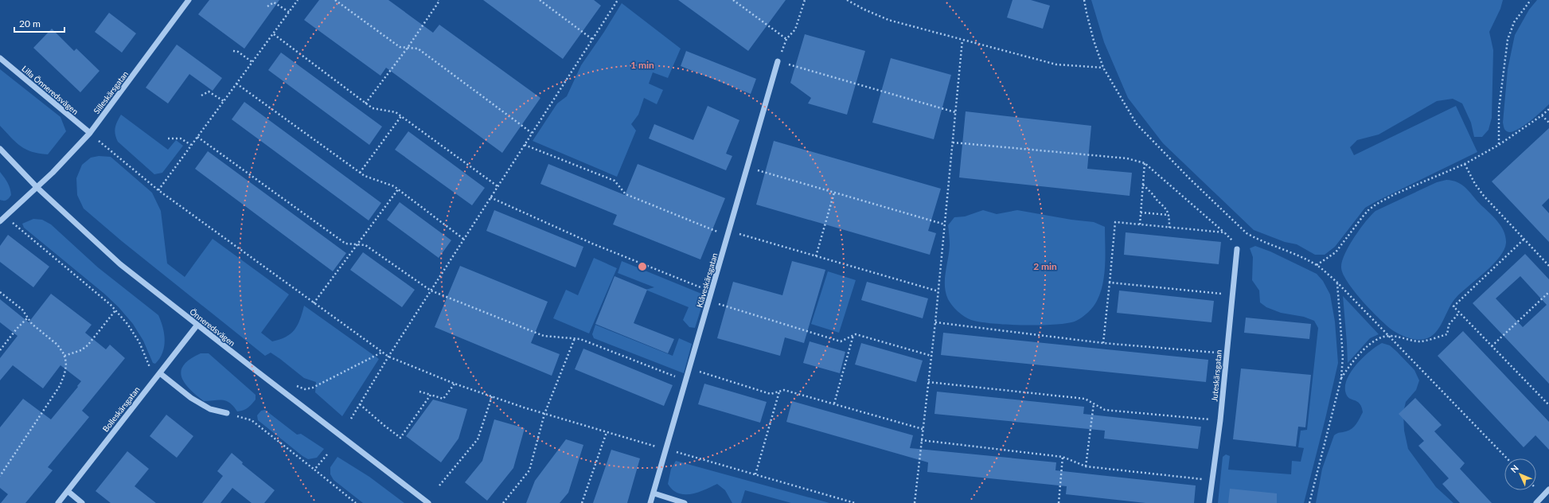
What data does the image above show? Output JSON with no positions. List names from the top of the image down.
{
  "streets": {
    "street": [
      "Lilla Önneredsvägen",
      "Silleskärsgatan",
      "Klåveskärsgatan",
      "Önneredsvägen",
      "Juteskärsgatan",
      "Bolleskärsgatan"
    ]
  },
  "crossings": [
    ["Lilla Önneredsvägen", "Silleskärsgatan"],
    ["Silleskärsgatan", "Önneredsvägen"],
    ["Önneredsvägen", "Bolleskärsgatan"]
  ],
  "scale_bar": "20 m",
  "north": "top left",
  "rings": ["1 min", "2 min"]
}
